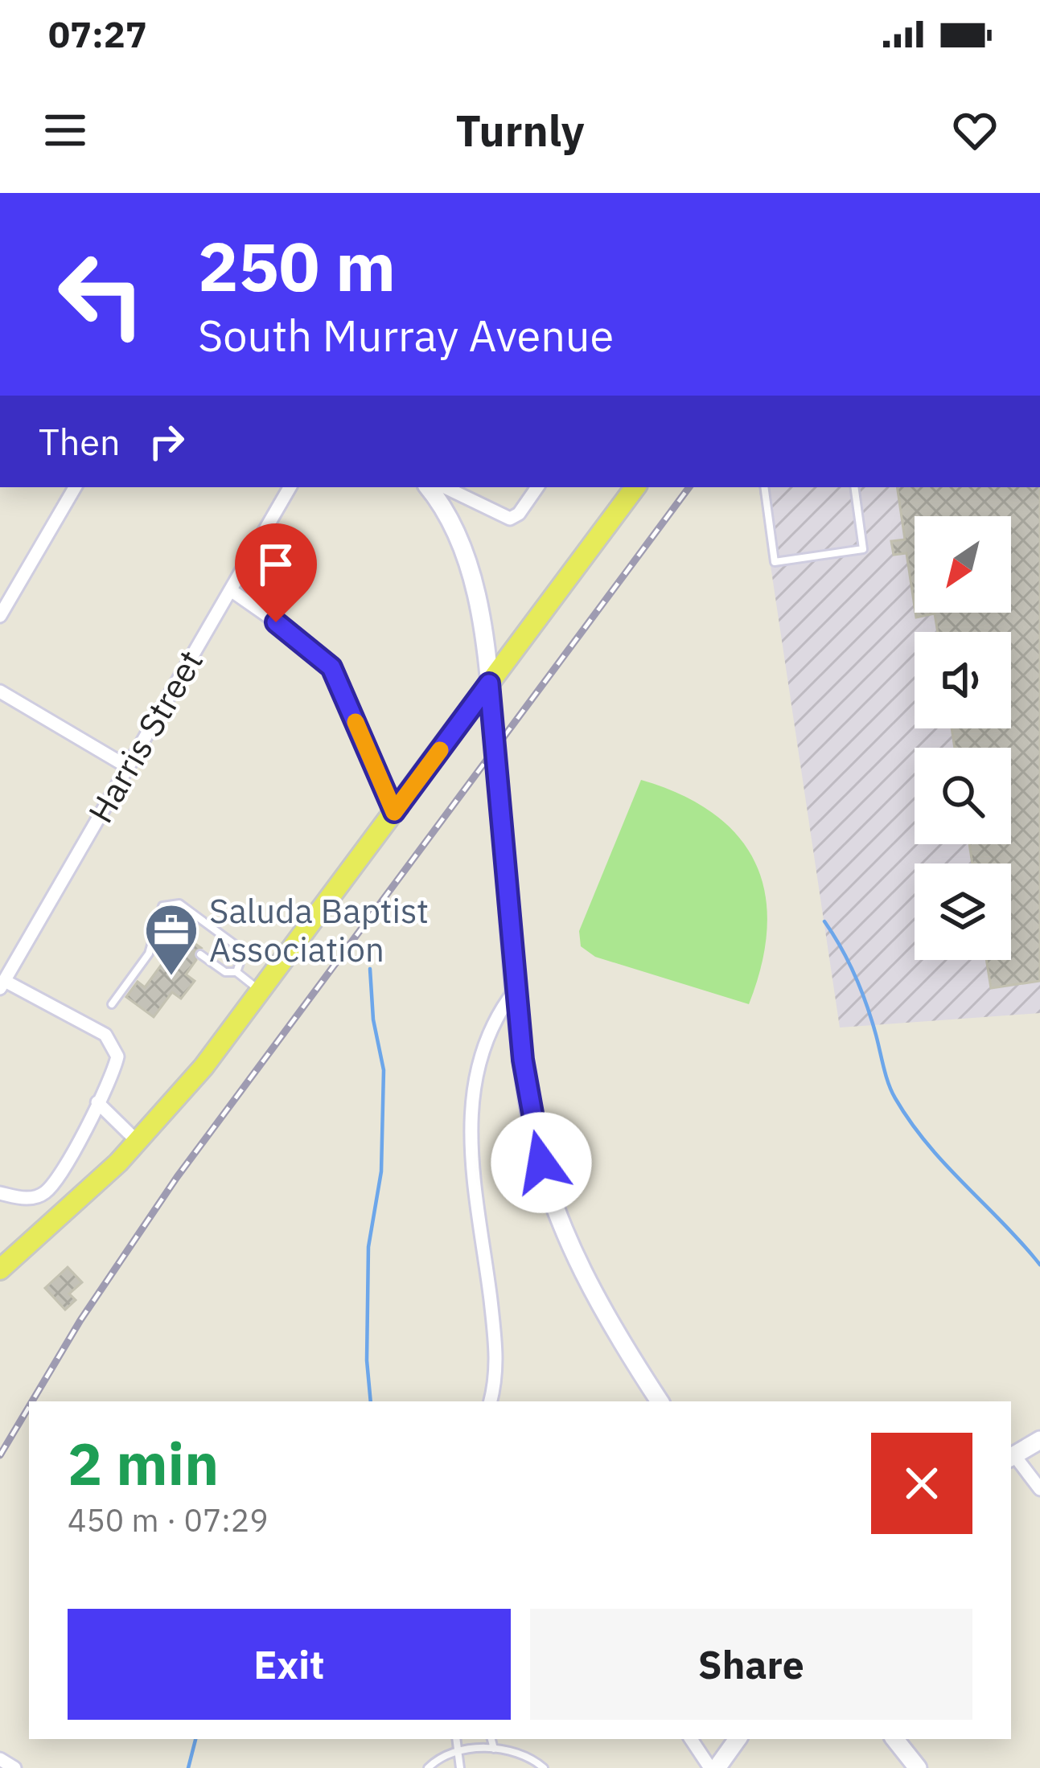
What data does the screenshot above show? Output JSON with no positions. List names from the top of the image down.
{
  "streets": {
    "street": ["Harris Street"]
  },
  "places": {
    "office": ["Saluda Baptist Association"]
  },
  "north": "bottom left",
  "page": {
    "status": "07:27",
    "header": "Turnly",
    "turn": ["250 m", "South Murray Avenue"],
    "then": "Then",
    "heading": ["2 min", "450 m · 07:29"],
    "buttons": ["Exit", "Share"]
  }
}
